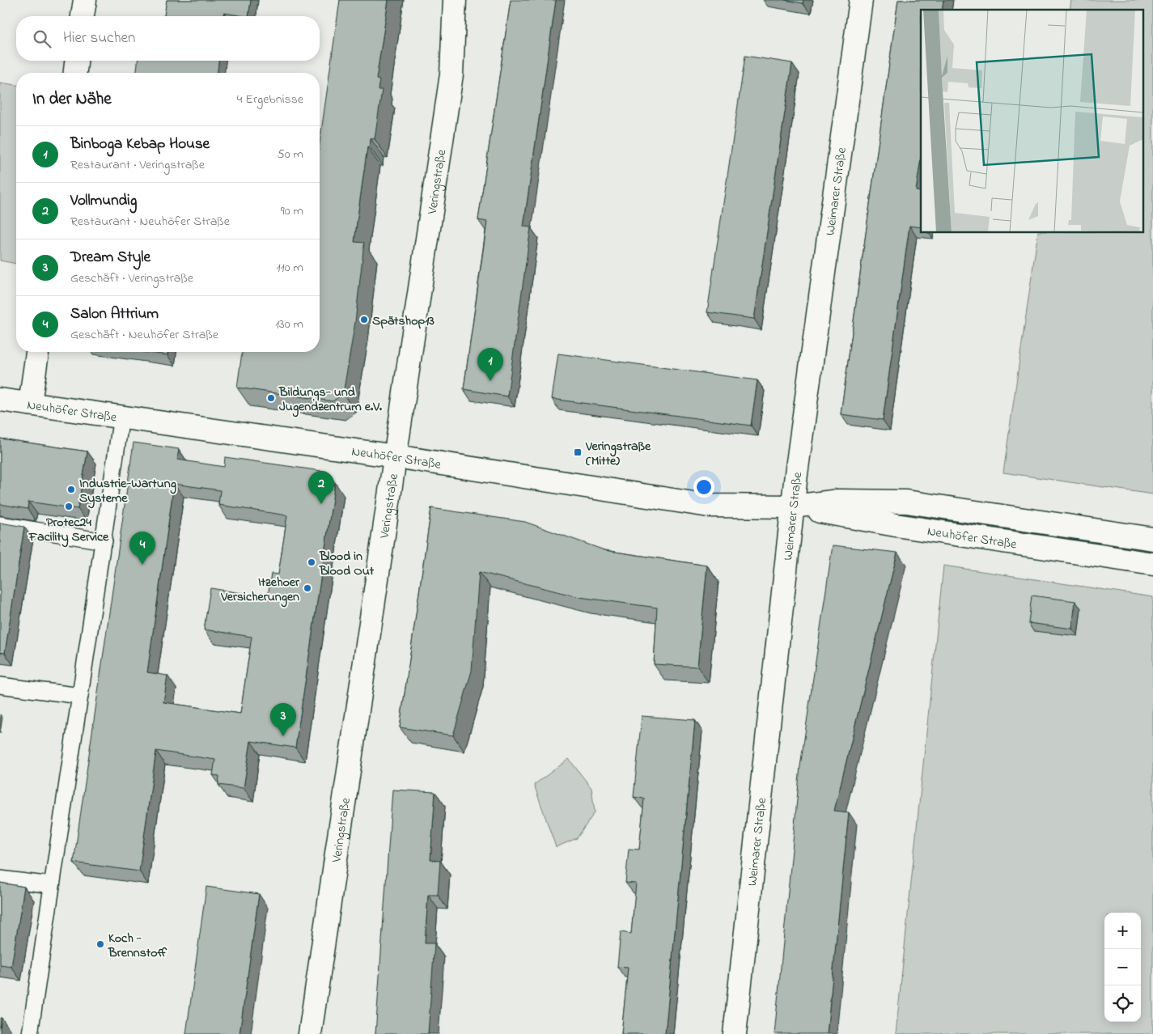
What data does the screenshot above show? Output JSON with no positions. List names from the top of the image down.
{
  "streets": {
    "street": ["Veringstraße", "Weimarer Straße", "Neuhöfer Straße"]
  },
  "crossings": [
    ["Veringstraße", "Neuhöfer Straße"],
    ["Weimarer Straße", "Neuhöfer Straße"]
  ],
  "places": {
    "other": [
      "Spätshop13",
      "Bildungs- und Jugendzentrum e.V.",
      "Industrie-Wartung Systeme",
      "Protec24 Facility Service",
      "Blood in Blood Out",
      "Itzehoer Versicherungen",
      "Koch - Brennstoff"
    ],
    "transit": ["Veringstraße (Mitte)"]
  },
  "page": {
    "search": "Hier suchen",
    "heading": ["In der Nähe", "4 Ergebnisse"],
    "list": [
      {
        "mark": "1",
        "name": "Binboga Kebap House",
        "note": "Restaurant · Veringstraße",
        "value": "50 m"
      },
      {
        "mark": "2",
        "name": "Vollmundig",
        "note": "Restaurant · Neuhöfer Straße",
        "value": "90 m"
      },
      {
        "mark": "3",
        "name": "Dream Style",
        "note": "Geschäft · Veringstraße",
        "value": "110 m"
      },
      {
        "mark": "4",
        "name": "Salon Attrium",
        "note": "Geschäft · Neuhöfer Straße",
        "value": "130 m"
      }
    ],
    "pins": [
      "1",
      "2",
      "4",
      "3"
    ],
    "map_buttons": ["+", "−"]
  }
}
